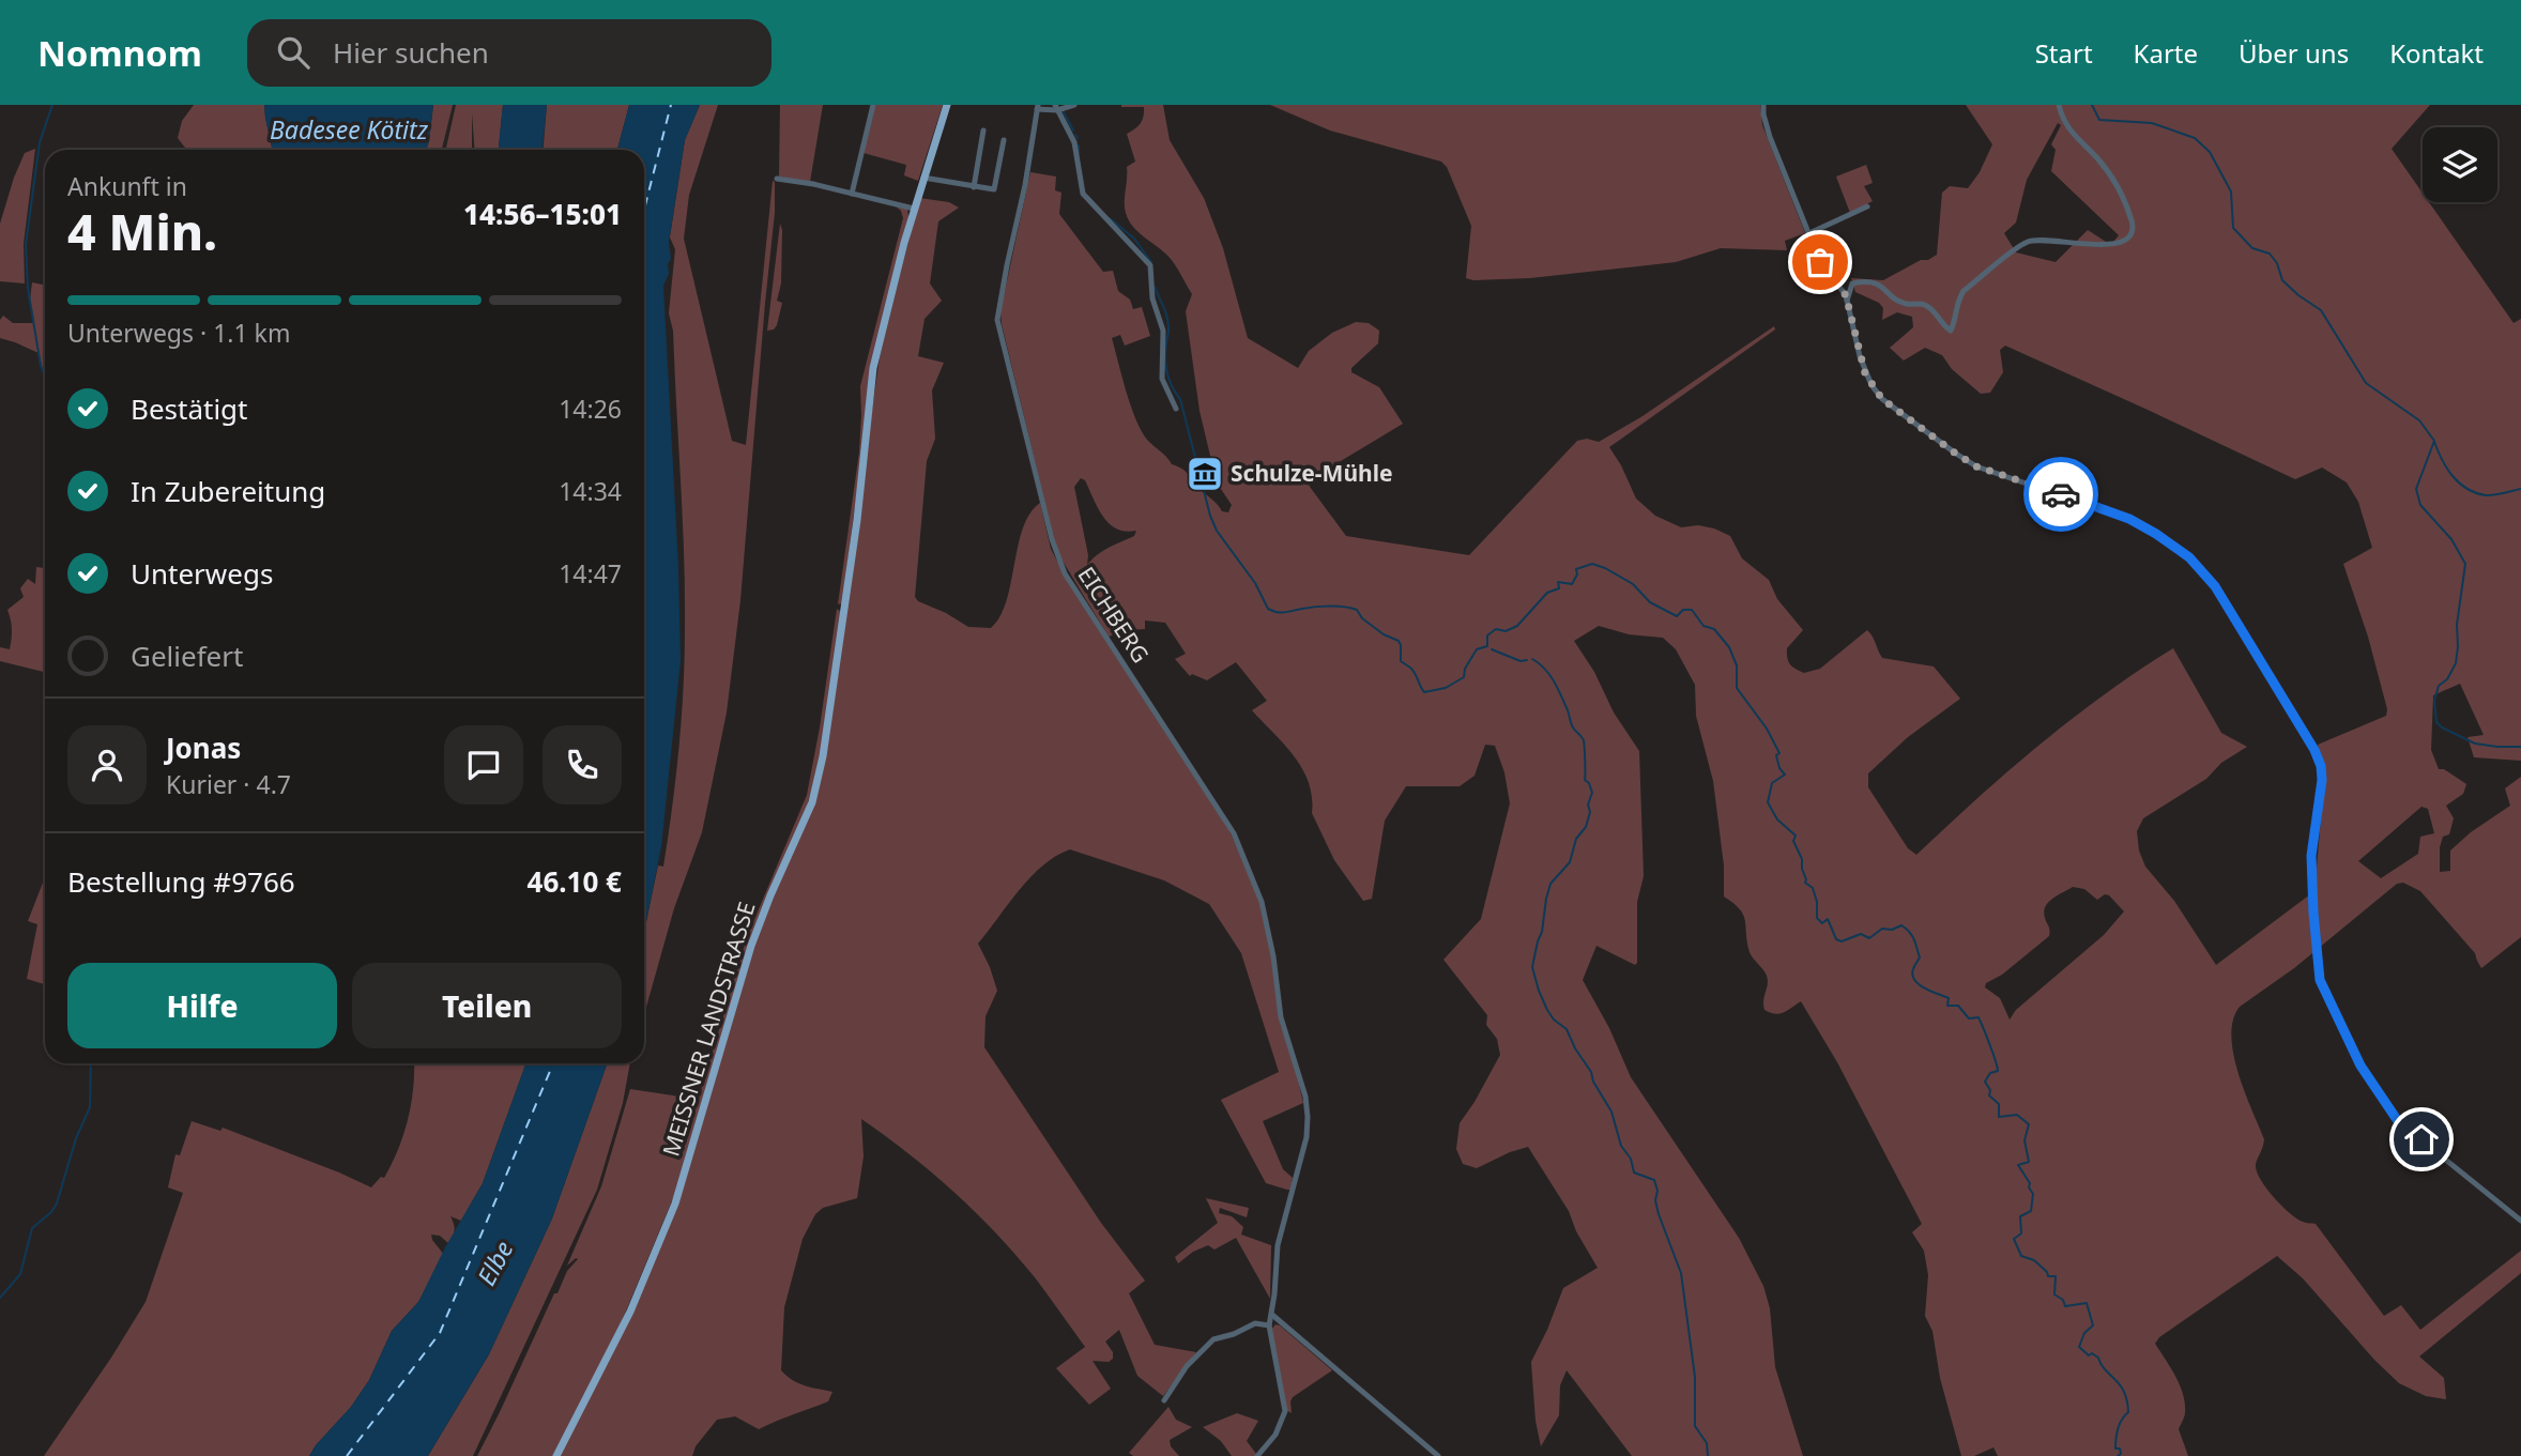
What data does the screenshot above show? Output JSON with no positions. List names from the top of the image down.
{
  "streets": {
    "main road": ["MEISSNER LANDSTRASSE"],
    "street": ["EICHBERG"]
  },
  "water": ["Badesee Kötitz", "Elbe"],
  "places": {
    "museum": ["Schulze-Mühle"]
  },
  "page": {
    "header": "Nomnom",
    "search": "Hier suchen",
    "nav": [
      "Start",
      "Karte",
      "Über uns",
      "Kontakt"
    ],
    "heading": ["4 Min.", "Ankunft in", "14:56–15:01"],
    "panel": [
      "Jonas",
      "Kurier · 4.7",
      "Bestellung #9766",
      "46.10 €"
    ],
    "bar": "Unterwegs · 1.1 km",
    "list": [
      ["Bestätigt", "14:26"],
      ["In Zubereitung", "14:34"],
      ["Unterwegs", "14:47"],
      "Geliefert"
    ],
    "buttons": ["Hilfe", "Teilen"]
  }
}
